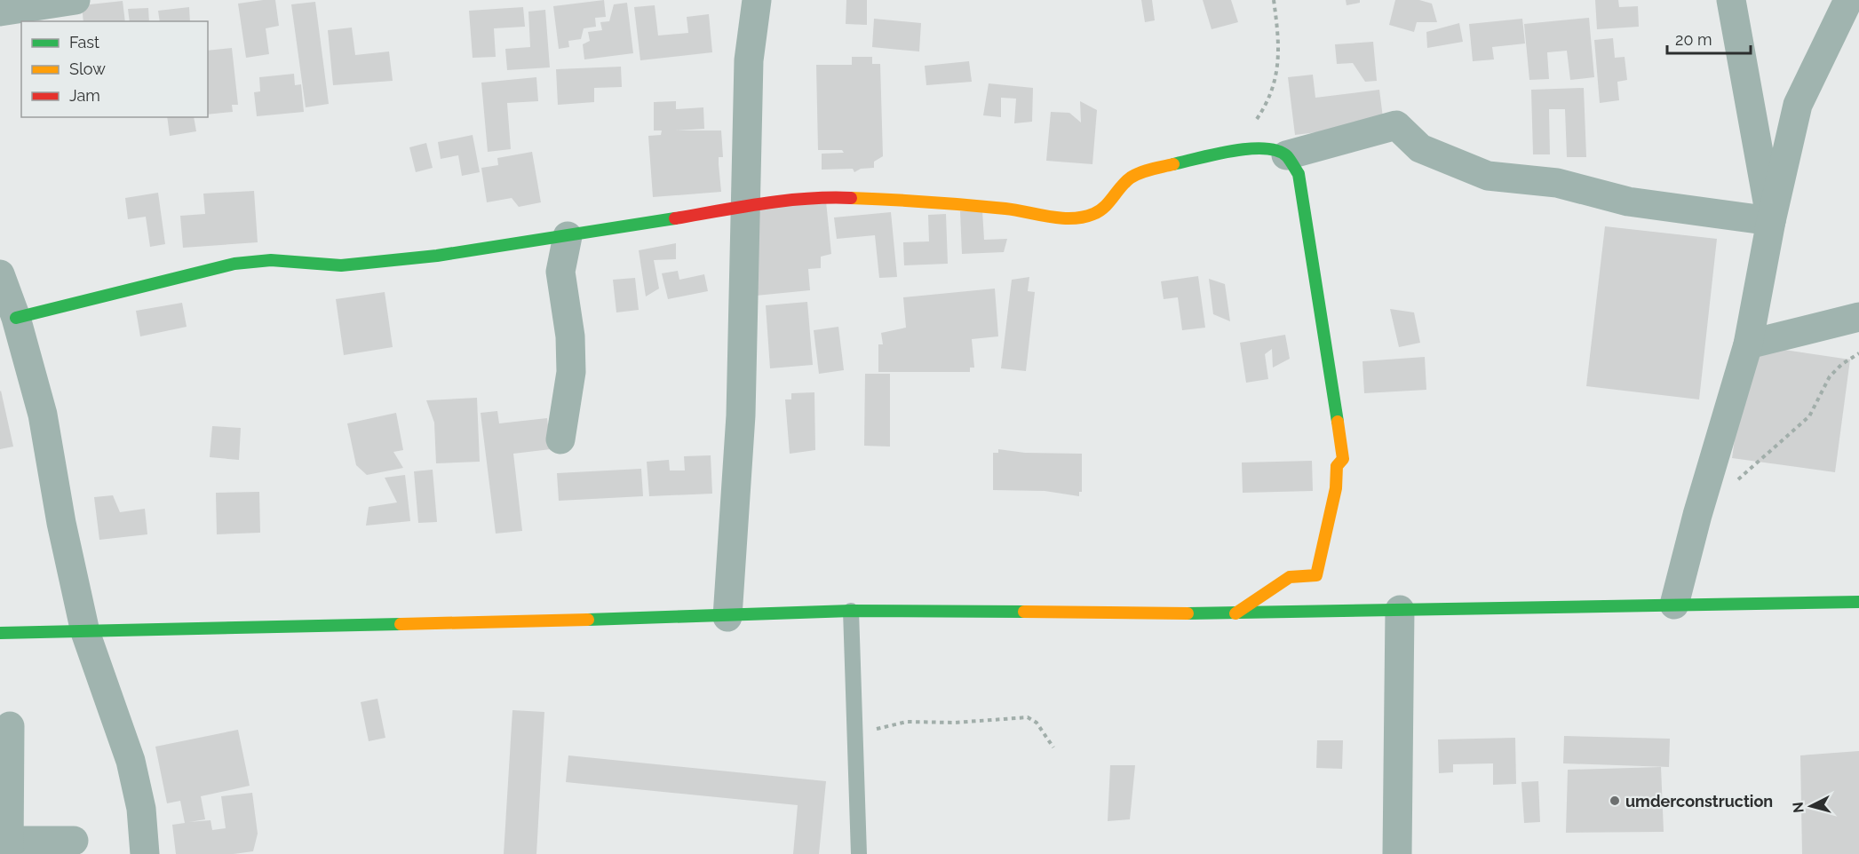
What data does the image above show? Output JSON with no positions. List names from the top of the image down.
{
  "places": ["umderconstruction"],
  "legend": ["Fast", "Slow", "Jam"],
  "scale_bar": "20 m",
  "north": "left"
}
